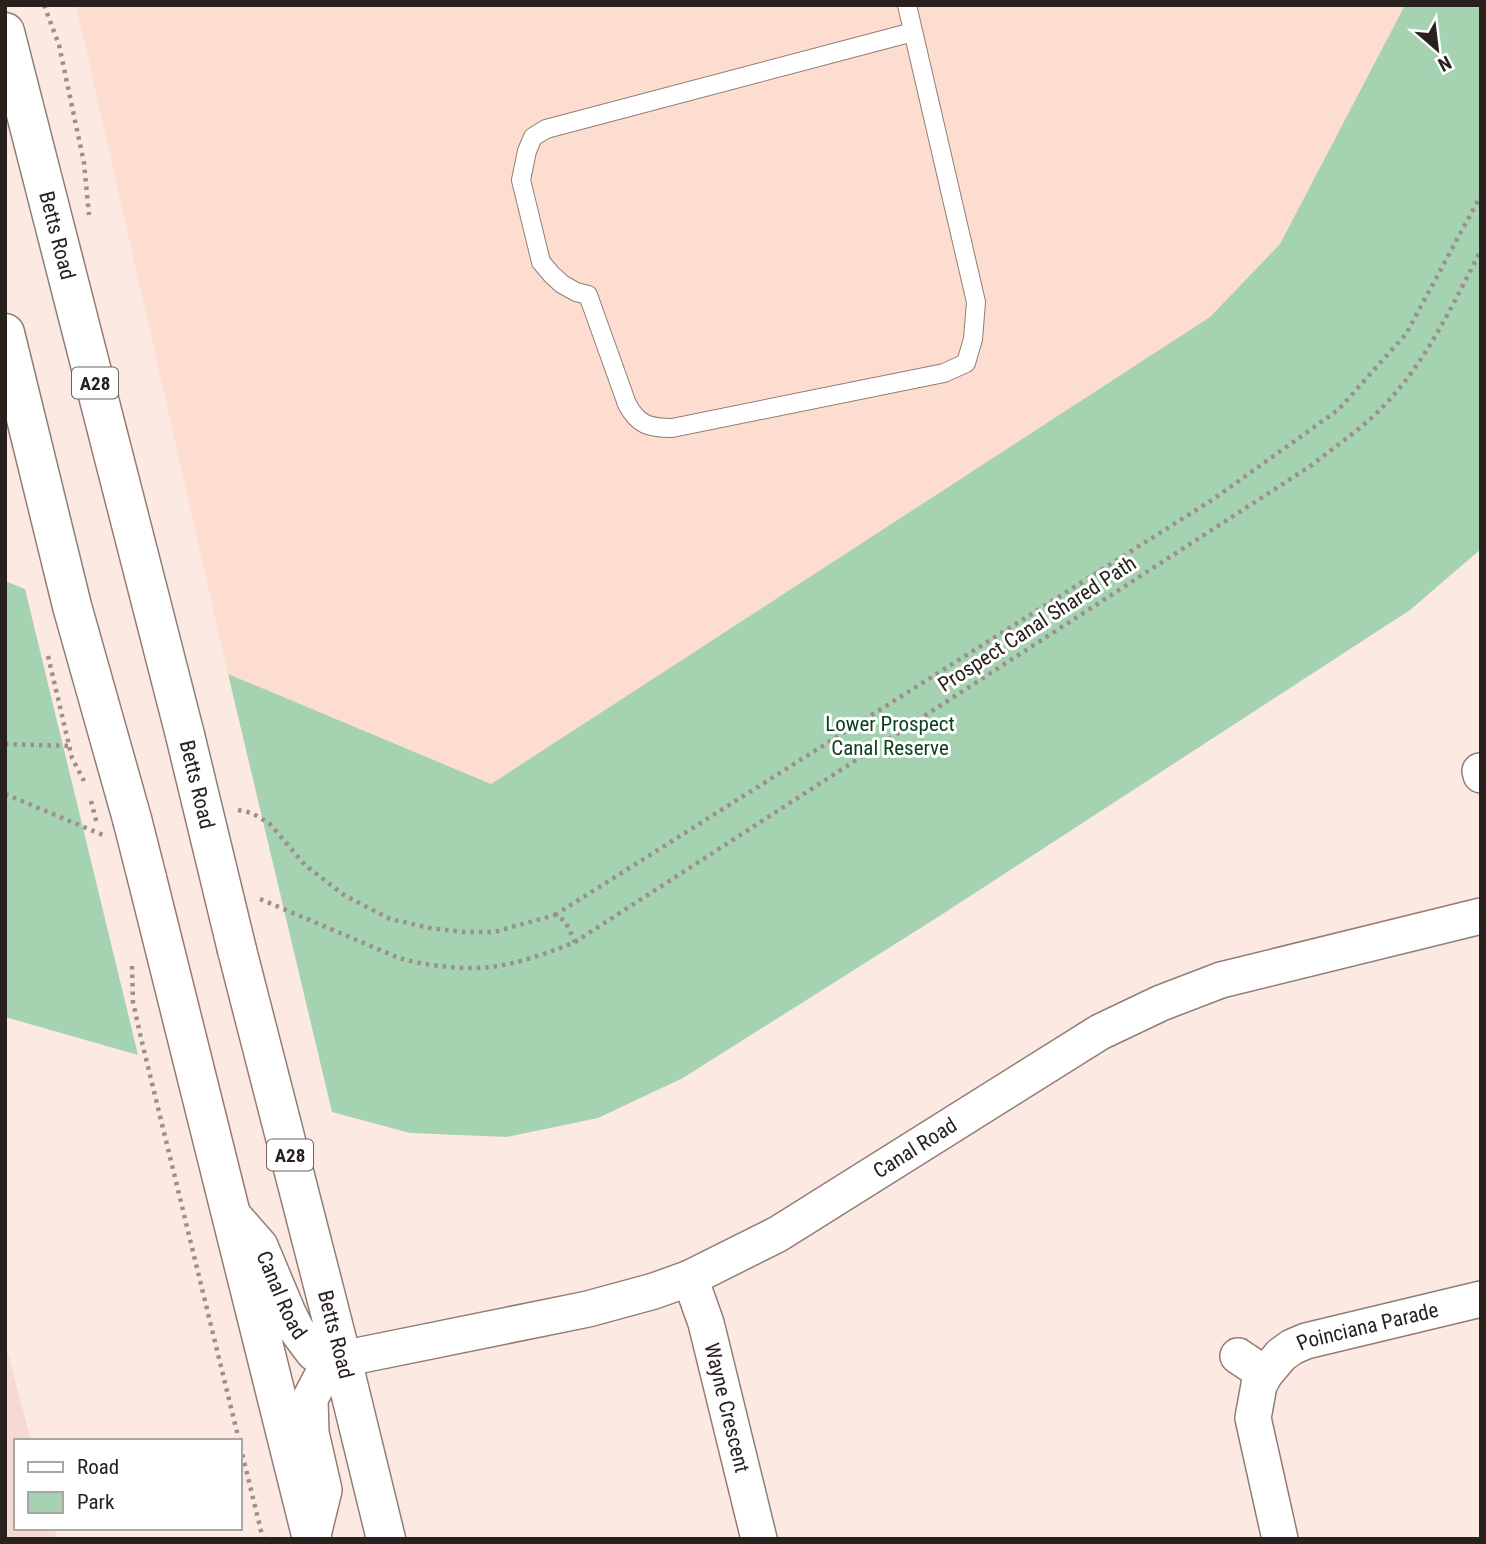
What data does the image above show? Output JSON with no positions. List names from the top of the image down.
{
  "streets": {
    "highway": ["Betts Road", "A28"],
    "street": ["Canal Road", "Poinciana Parade", "Wayne Crescent"],
    "path": ["Prospect Canal Shared Path"]
  },
  "crossings": [
    ["Betts Road", "Canal Road"],
    ["Canal Road", "Wayne Crescent"]
  ],
  "parks": ["Lower Prospect Canal Reserve"],
  "legend": ["Road", "Park"],
  "north": "bottom right"
}
